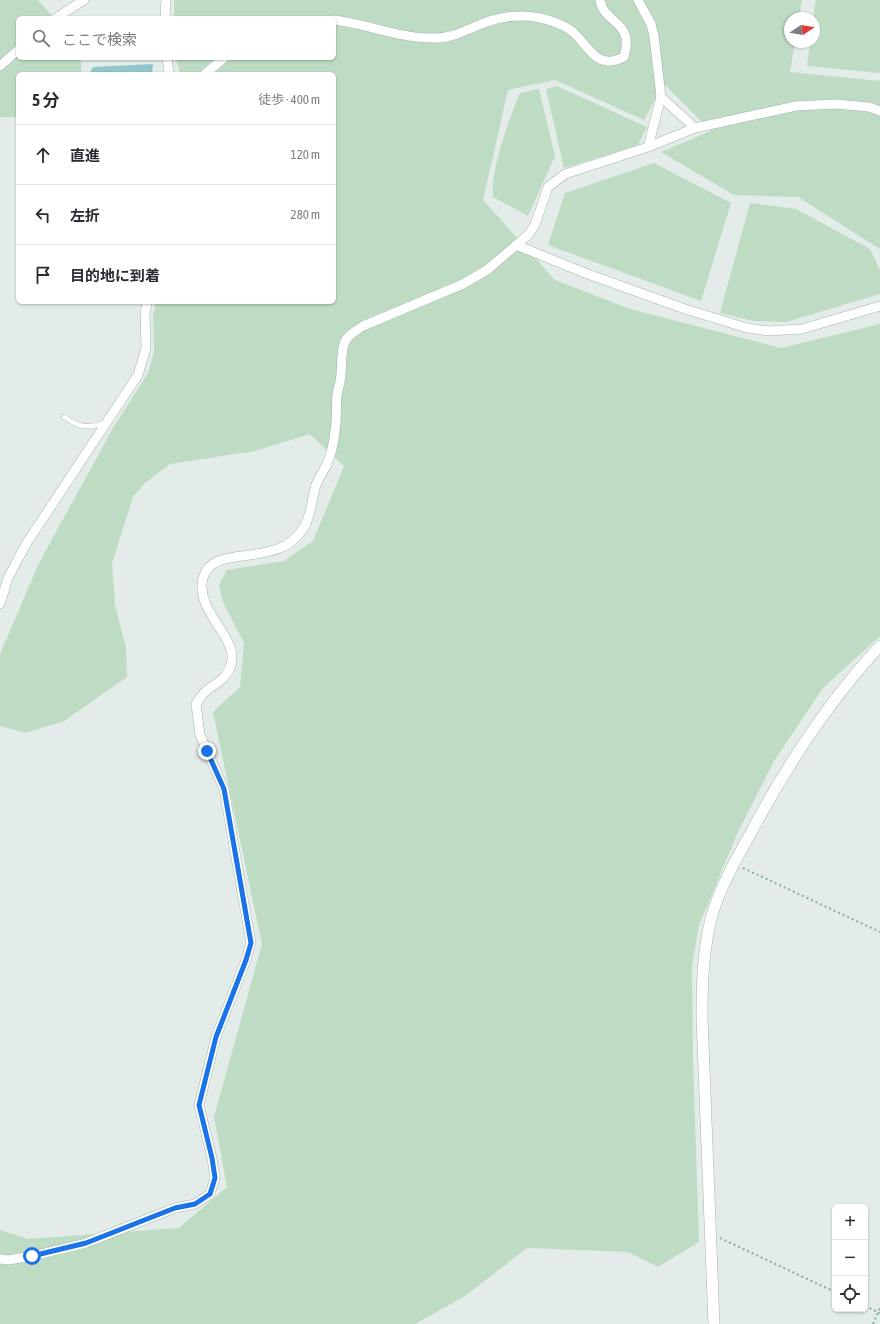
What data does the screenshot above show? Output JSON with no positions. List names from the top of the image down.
{
  "north": "right",
  "page": {
    "search": "ここで検索",
    "heading": ["5 分", "徒歩 · 400 m"],
    "list": [
      ["直進", "120 m"],
      ["左折", "280 m"],
      "目的地に到着"
    ],
    "map_buttons": ["+", "−"]
  }
}
